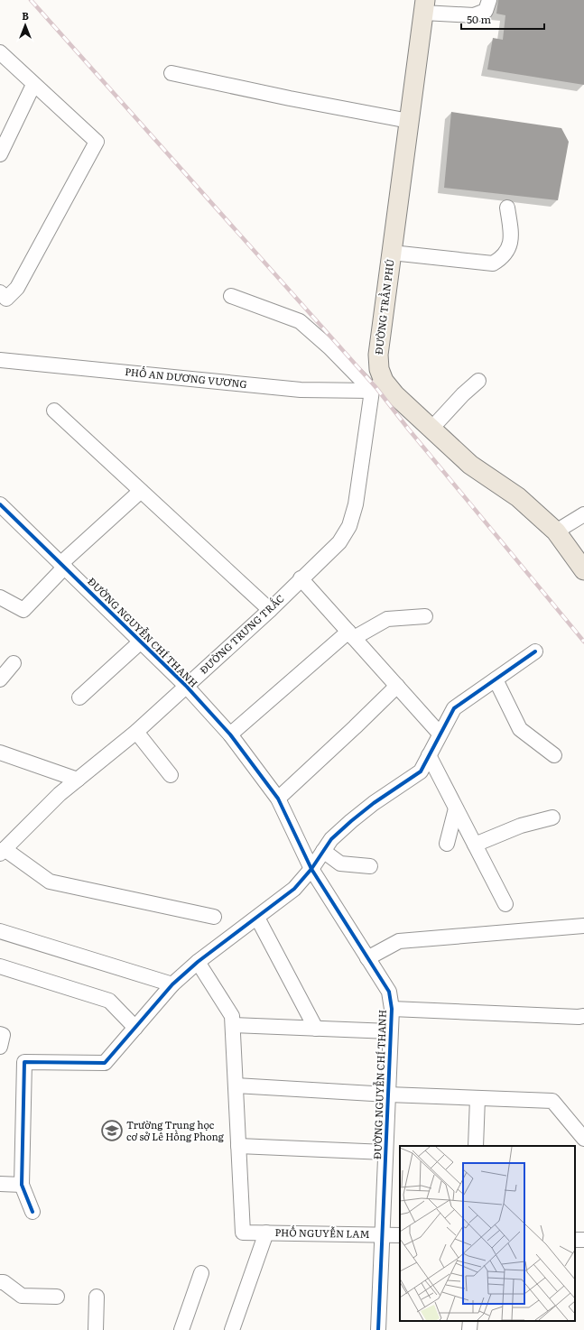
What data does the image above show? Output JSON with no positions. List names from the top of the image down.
{
  "streets": {
    "main road": ["ĐƯỜNG TRẦN PHÚ"],
    "street": [
      "PHỐ AN DƯƠNG VƯƠNG",
      "ĐƯỜNG NGUYỄN CHÍ THANH",
      "ĐƯỜNG TRƯNG TRẮC",
      "PHỐ NGUYỄN LAM"
    ]
  },
  "crossings": [
    ["ĐƯỜNG TRẦN PHÚ", "PHỐ AN DƯƠNG VƯƠNG"],
    ["ĐƯỜNG TRẦN PHÚ", "ĐƯỜNG TRƯNG TRẮC"],
    ["PHỐ AN DƯƠNG VƯƠNG", "ĐƯỜNG TRƯNG TRẮC"],
    ["ĐƯỜNG NGUYỄN CHÍ THANH", "ĐƯỜNG TRƯNG TRẮC"],
    ["ĐƯỜNG NGUYỄN CHÍ THANH", "PHỐ NGUYỄN LAM"]
  ],
  "places": {
    "school or university": ["Trường Trung học cơ sở Lê Hồng Phong"]
  },
  "scale_bar": "50 m",
  "north": "top"
}
